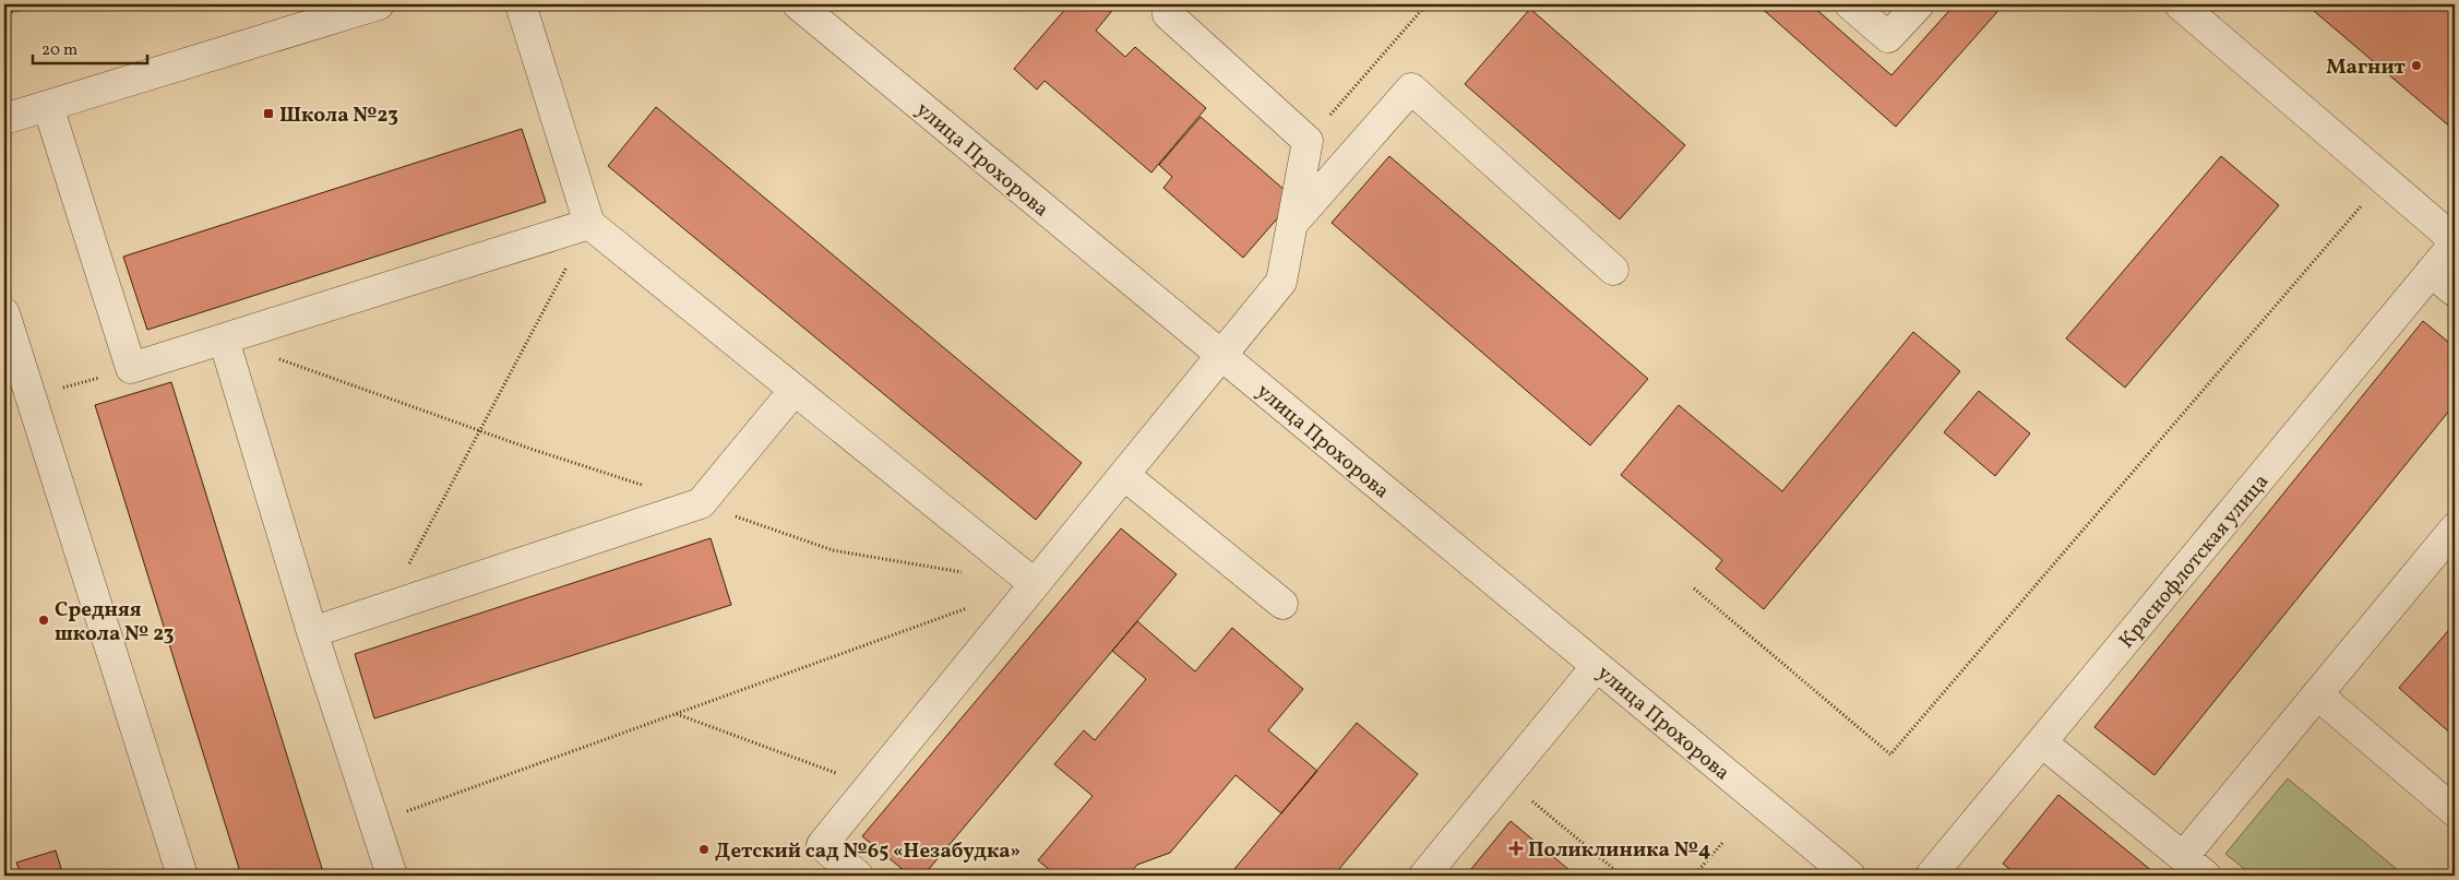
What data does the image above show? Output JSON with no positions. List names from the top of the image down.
{
  "streets": {
    "street": ["улица Прохорова", "Краснофлотская улица"]
  },
  "places": {
    "other": ["Магнит", "Средняя школа № 23", "Детский сад №65 «Незабудка»"],
    "transit": ["Школа №23"],
    "health": ["Поликлиника №4"]
  },
  "scale_bar": "20 m"
}
